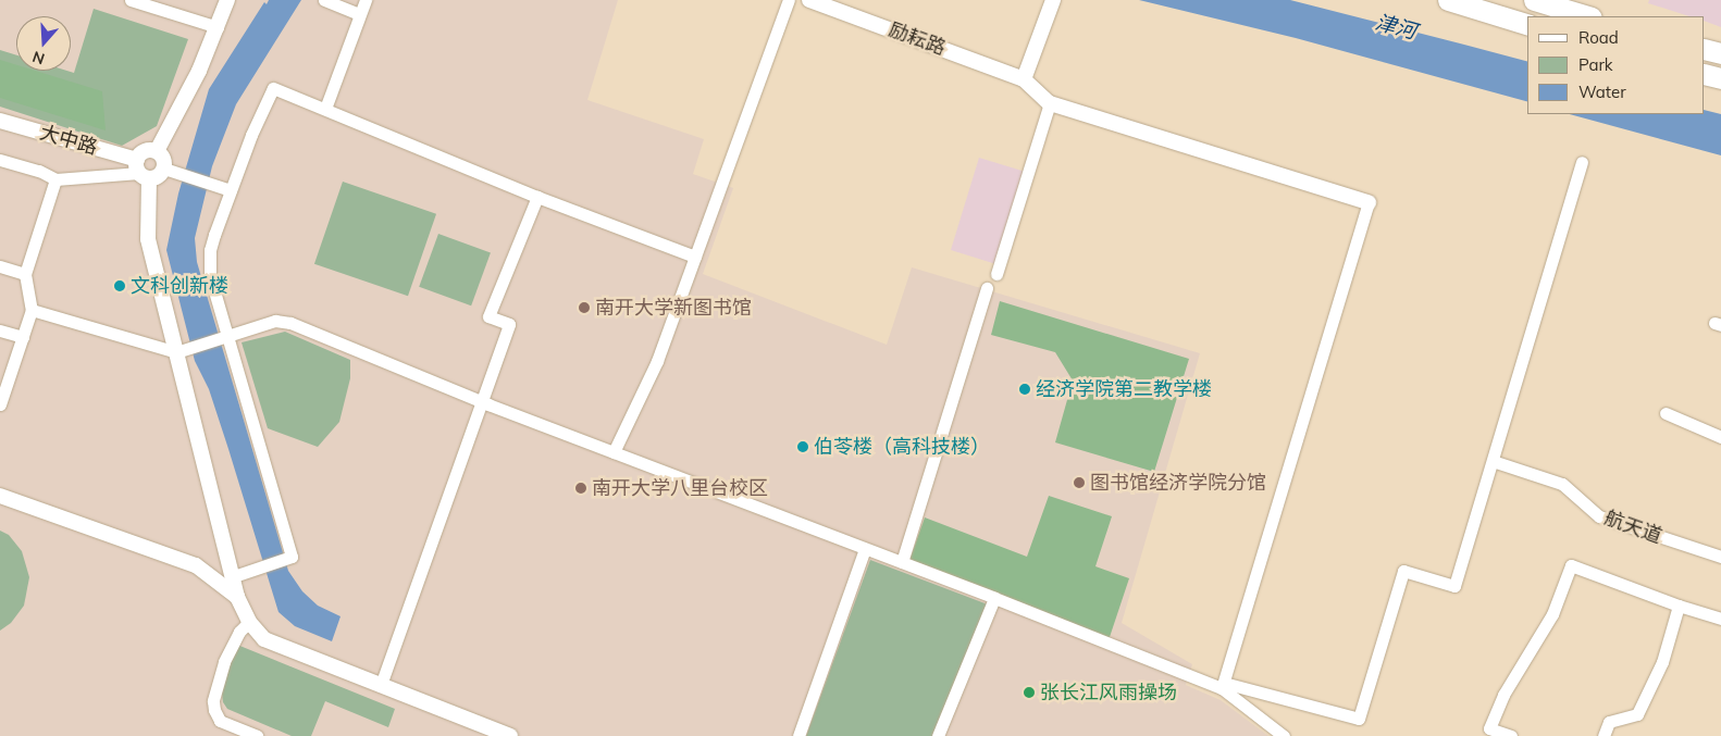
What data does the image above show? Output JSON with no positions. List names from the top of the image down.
{
  "streets": {
    "street": ["励耘路", "大中路", "航天道"]
  },
  "water": ["津河"],
  "places": [
    "文科创新楼",
    "南开大学新图书馆",
    "经济学院第二教学楼",
    "伯苓楼（高科技楼）",
    "图书馆经济学院分馆",
    "南开大学八里台校区",
    "张长江风雨操场"
  ],
  "legend": ["Road", "Park", "Water"],
  "north": "bottom"
}
